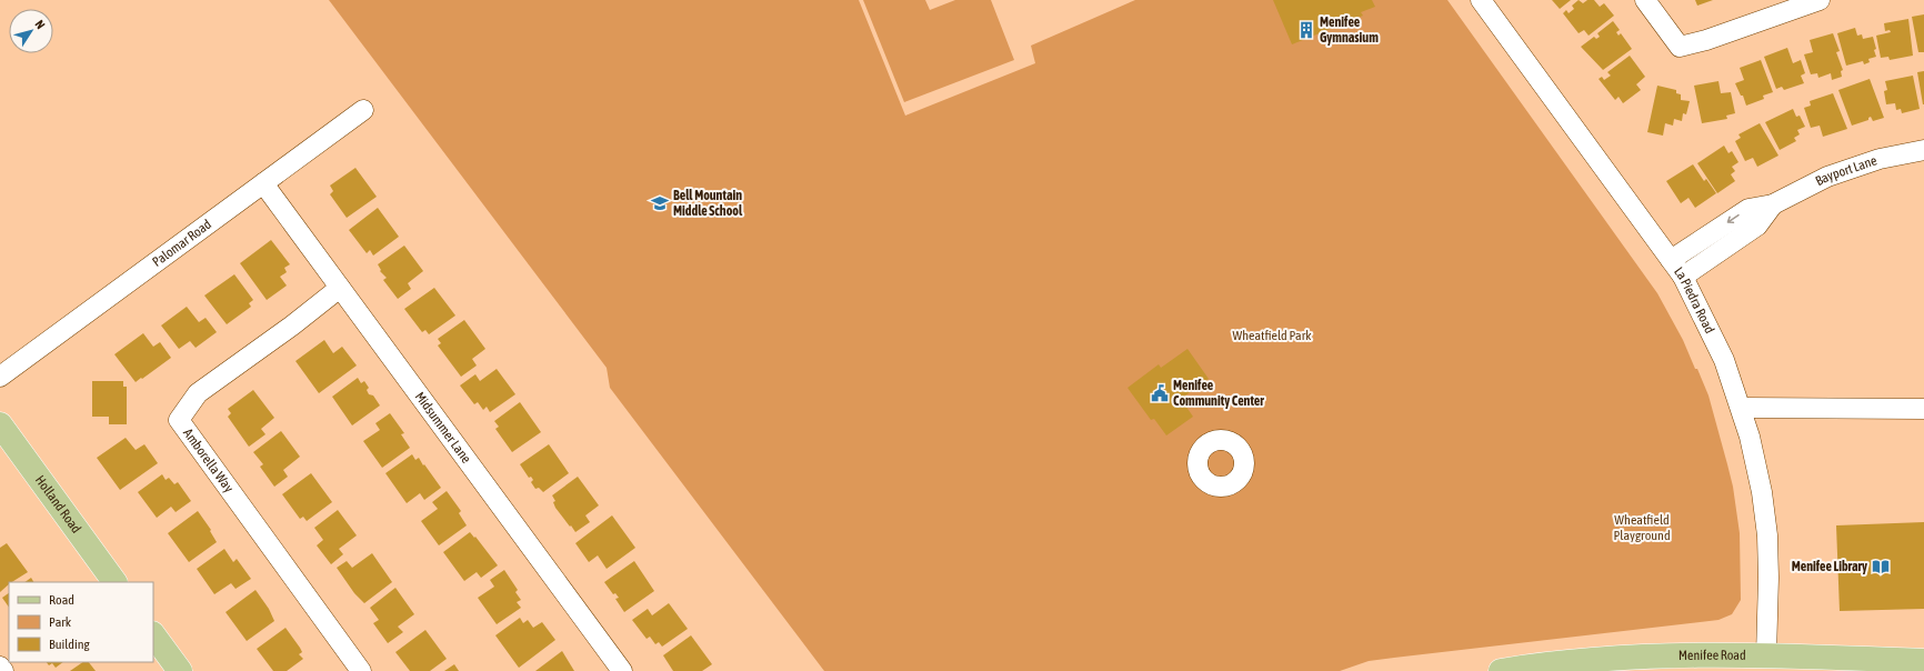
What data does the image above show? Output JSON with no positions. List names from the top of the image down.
{
  "streets": {
    "main road": ["Holland Road", "Menifee Road"],
    "street": [
      "Bayport Lane",
      "Palomar Road",
      "La Piedra Road",
      "Midsummer Lane",
      "Amborella Way"
    ]
  },
  "crossings": [
    ["Bayport Lane", "La Piedra Road"],
    ["Palomar Road", "Midsummer Lane"],
    ["La Piedra Road", "Menifee Road"],
    ["Midsummer Lane", "Amborella Way"]
  ],
  "parks": ["Wheatfield Park", "Wheatfield Playground"],
  "places": {
    "building": ["Menifee Gymnasium"],
    "school or university": ["Bell Mountain Middle School"],
    "public building": ["Menifee Community Center"],
    "library": ["Menifee Library"]
  },
  "legend": ["Road", "Park", "Building"],
  "north": "top right"
}
